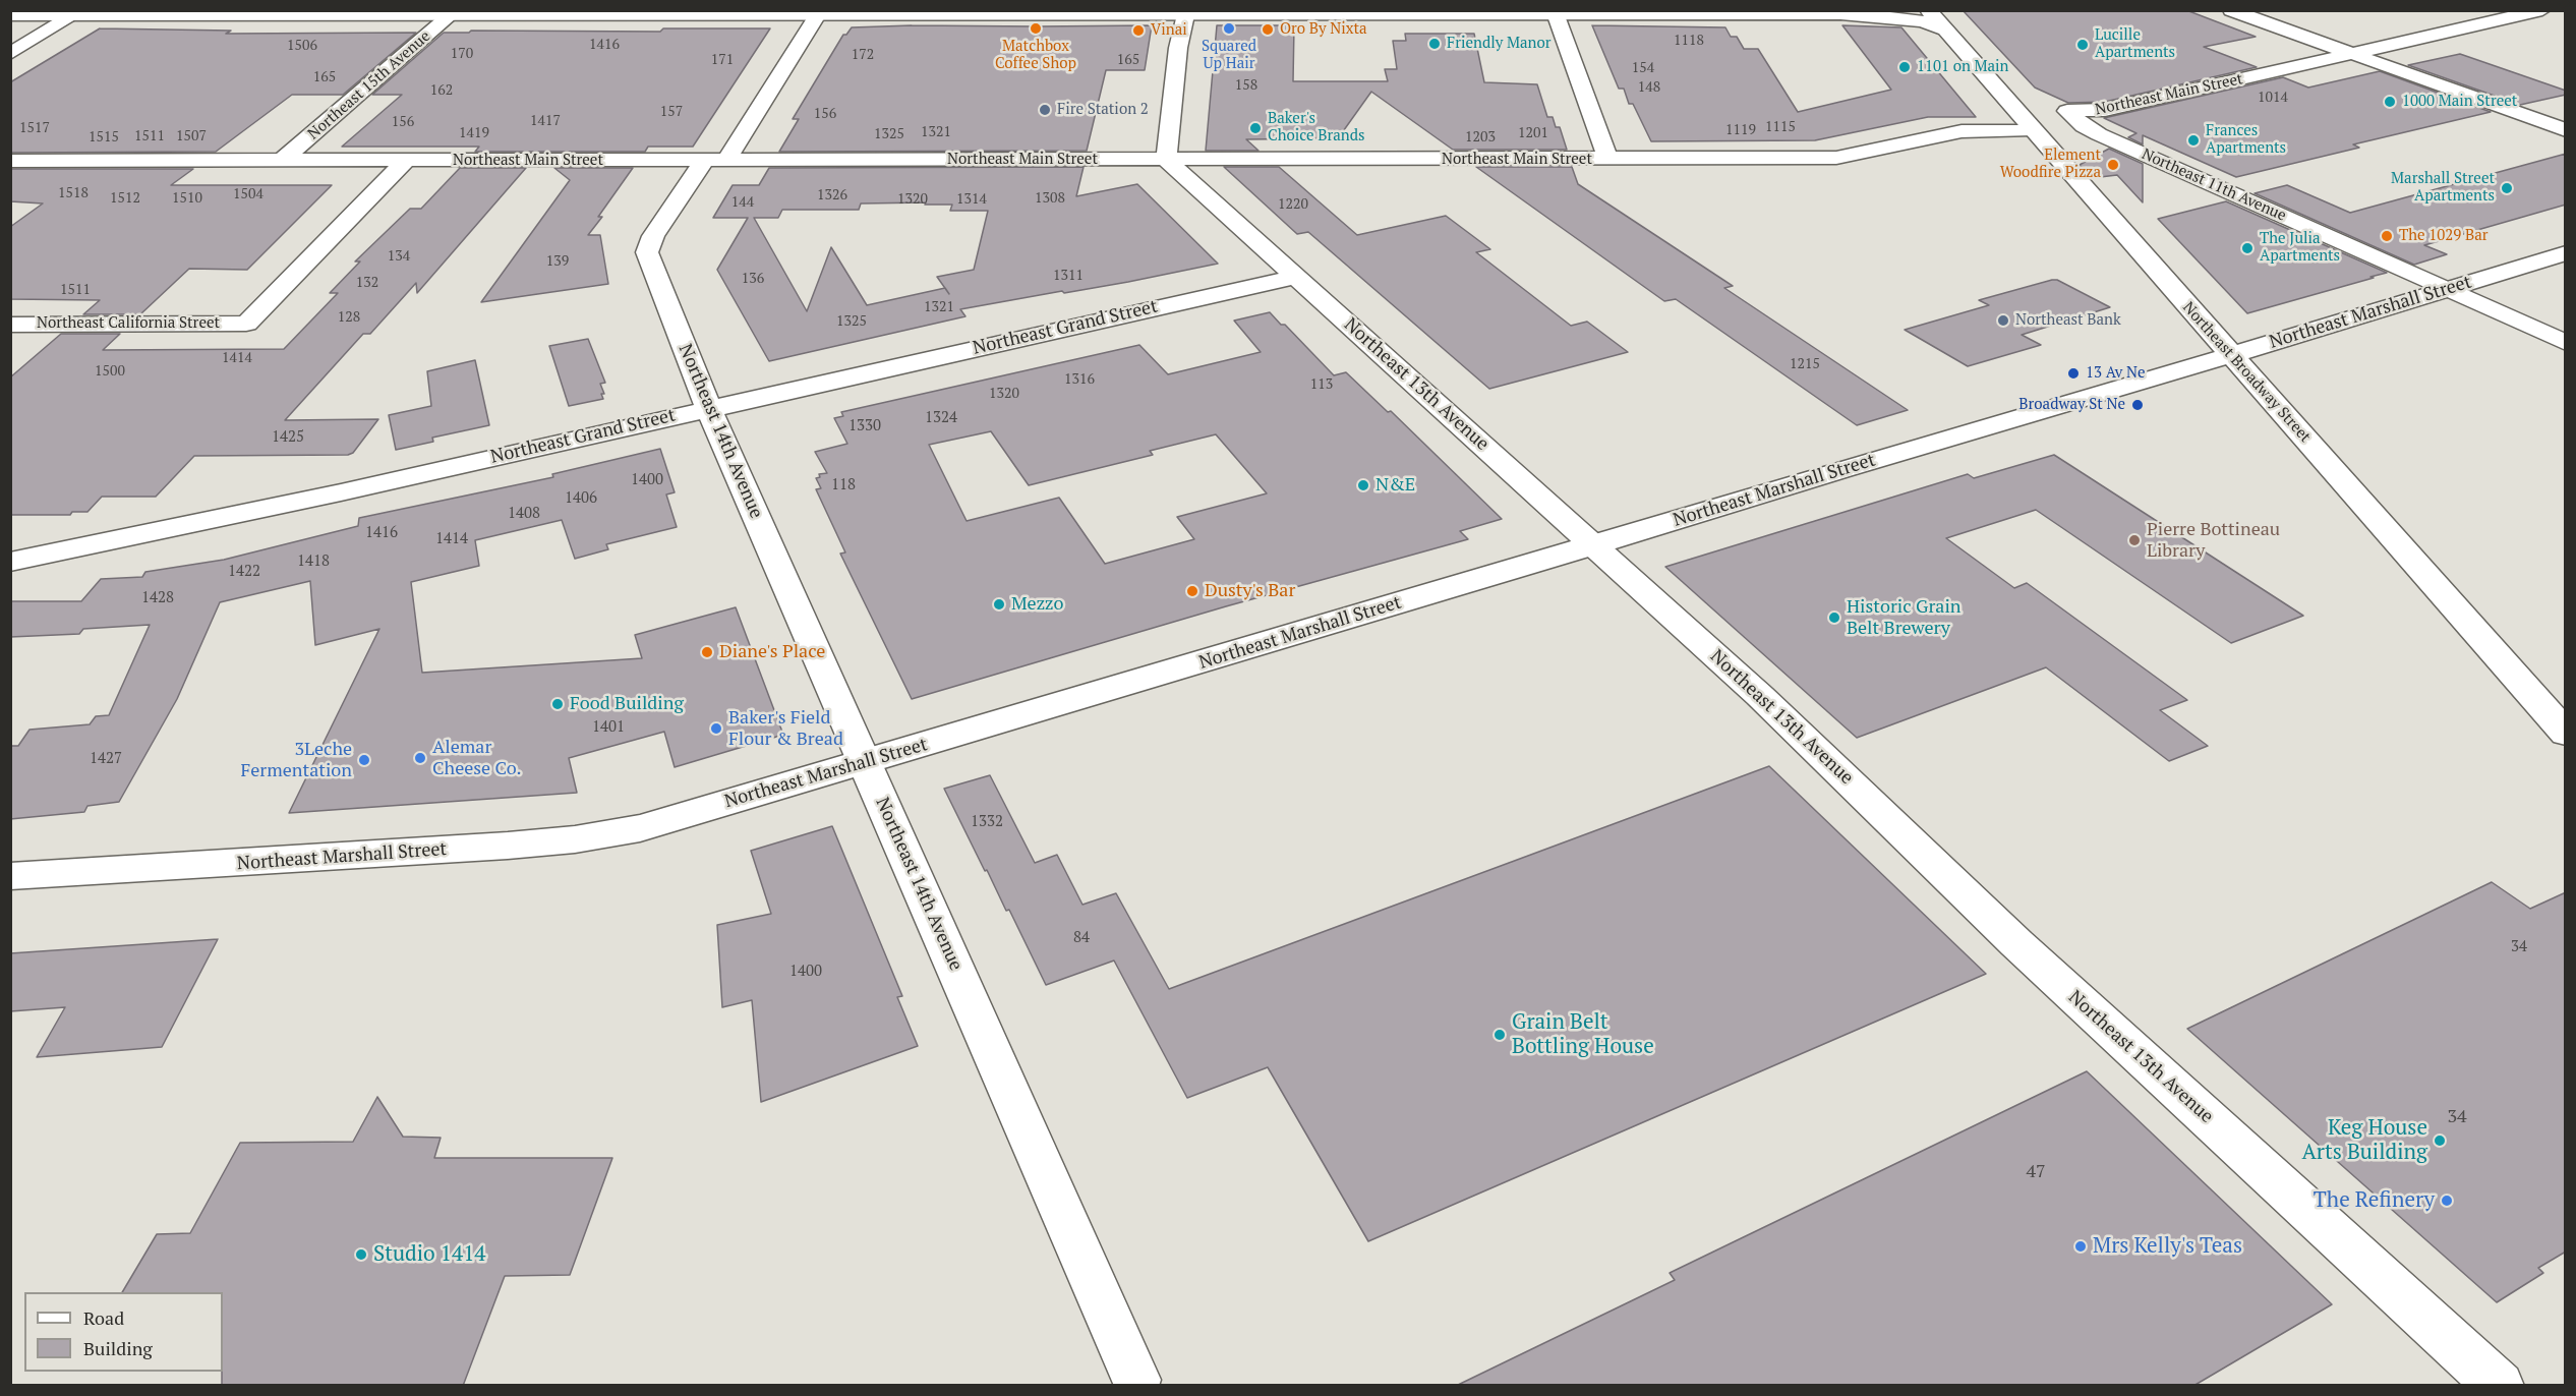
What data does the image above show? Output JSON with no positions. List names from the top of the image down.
{
  "streets": {
    "street": [
      "Northeast 15th Avenue",
      "Northeast Main Street",
      "Northeast 11th Avenue",
      "Northeast Marshall Street",
      "Northeast California Street",
      "Northeast Grand Street",
      "Northeast Broadway Street",
      "Northeast 13th Avenue",
      "Northeast 14th Avenue"
    ]
  },
  "crossings": [
    ["Northeast 15th Avenue", "Northeast Main Street"],
    ["Northeast Main Street", "Northeast 11th Avenue"],
    ["Northeast Main Street", "Northeast California Street"],
    ["Northeast Main Street", "Northeast Broadway Street"],
    ["Northeast Main Street", "Northeast 13th Avenue"],
    ["Northeast Main Street", "Northeast 14th Avenue"],
    ["Northeast 11th Avenue", "Northeast Marshall Street"],
    ["Northeast Marshall Street", "Northeast Broadway Street"],
    ["Northeast Marshall Street", "Northeast 13th Avenue"],
    ["Northeast Marshall Street", "Northeast 14th Avenue"],
    ["Northeast Grand Street", "Northeast 13th Avenue"],
    ["Northeast Grand Street", "Northeast 14th Avenue"]
  ],
  "places": [
    "Matchbox Coffee Shop",
    "Squared Up Hair",
    "Oro By Nixta",
    "Vinai",
    "Friendly Manor",
    "Lucille Apartments",
    "1101 on Main",
    "1000 Main Street",
    "Fire Station 2",
    "Baker's Choice Brands",
    "Frances Apartments",
    "Element Woodfire Pizza",
    "Marshall Street Apartments",
    "The 1029 Bar",
    "The Julia Apartments",
    "Northeast Bank",
    "13 Av Ne",
    "Broadway St Ne",
    "N&E",
    "Pierre Bottineau Library",
    "Dusty's Bar",
    "Mezzo",
    "Historic Grain Belt Brewery",
    "Diane's Place",
    "Food Building",
    "Baker's Field Flour & Bread",
    "Alemar Cheese Co.",
    "3Leche Fermentation",
    "Grain Belt Bottling House",
    "Keg House Arts Building",
    "The Refinery",
    "Mrs Kelly's Teas",
    "Studio 1414"
  ],
  "house_numbers": [
    "1118",
    "1416",
    "1506",
    "170",
    "172",
    "171",
    "165",
    "154",
    "165",
    "158",
    "148",
    "162",
    "1014",
    "157",
    "156",
    "1417",
    "156",
    "1115",
    "1517",
    "1119",
    "1321",
    "1419",
    "1201",
    "1325",
    "1511",
    "1507",
    "1515",
    "1203",
    "1518",
    "1504",
    "1326",
    "1512",
    "1510",
    "1308",
    "1320",
    "1314",
    "144",
    "1220",
    "134",
    "139",
    "1311",
    "136",
    "132",
    "1511",
    "1321",
    "128",
    "1325",
    "1414",
    "1215",
    "1500",
    "1316",
    "113",
    "1320",
    "1324",
    "1330",
    "1425",
    "1400",
    "118",
    "1406",
    "1408",
    "1416",
    "1414",
    "1418",
    "1422",
    "1428",
    "1401",
    "1427",
    "1332",
    "84",
    "34",
    "1400",
    "34",
    "47"
  ],
  "legend": ["Road", "Building"]
}
